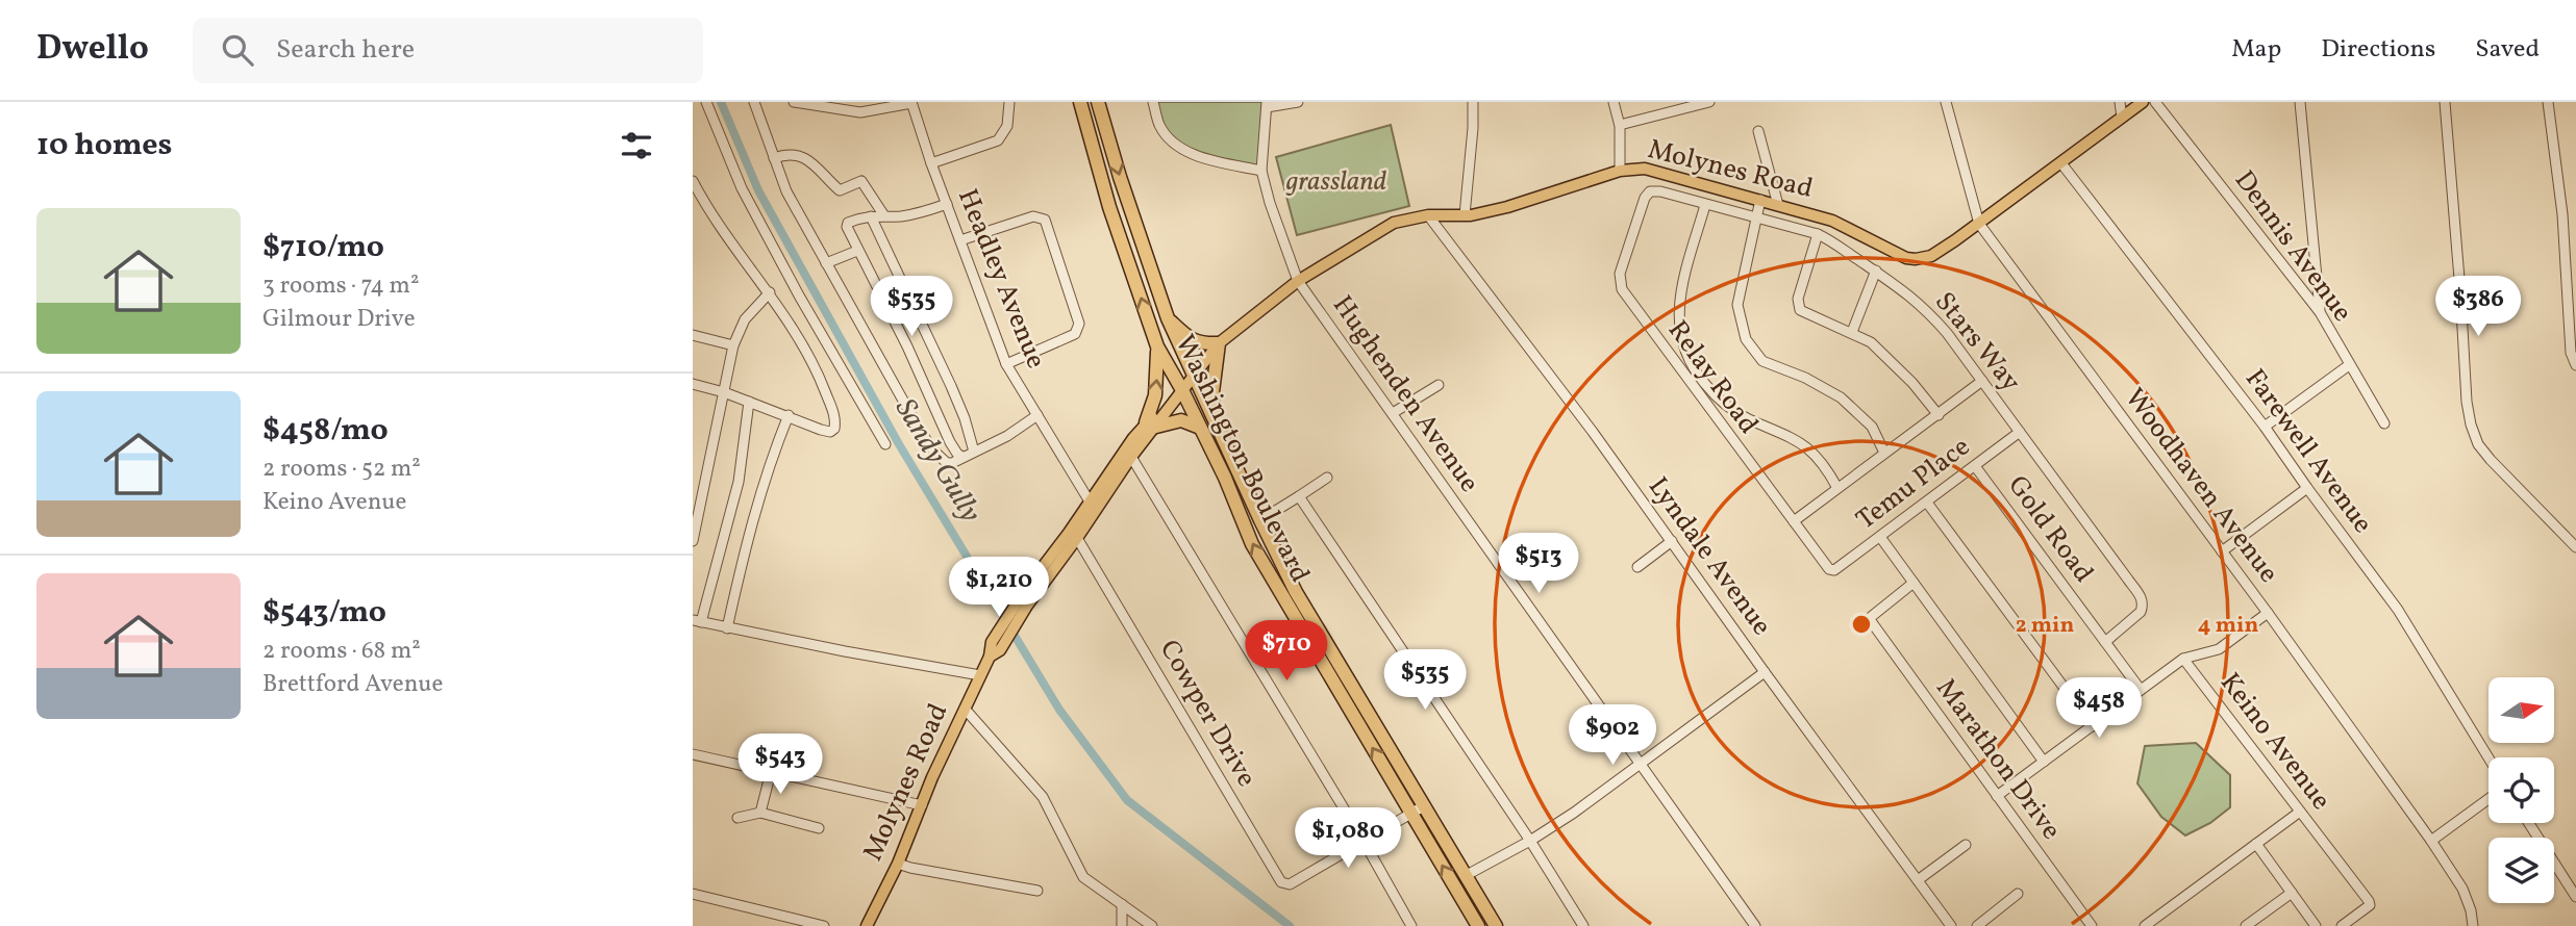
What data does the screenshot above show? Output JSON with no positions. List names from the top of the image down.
{
  "streets": {
    "highway": ["Washington Boulevard"],
    "main road": ["Molynes Road"],
    "street": [
      "Dennis Avenue",
      "Headley Avenue",
      "Stars Way",
      "Relay Road",
      "Hughenden Avenue",
      "Farewell Avenue",
      "Temu Place",
      "Woodhaven Avenue",
      "Gold Road",
      "Lyndale Avenue",
      "Cowper Drive",
      "Keino Avenue",
      "Marathon Drive"
    ]
  },
  "crossings": [
    ["Molynes Road", "Headley Avenue"],
    ["Molynes Road", "Hughenden Avenue"],
    ["Molynes Road", "Farewell Avenue"],
    ["Molynes Road", "Washington Boulevard"],
    ["Molynes Road", "Woodhaven Avenue"],
    ["Molynes Road", "Lyndale Avenue"],
    ["Molynes Road", "Cowper Drive"],
    ["Stars Way", "Relay Road"],
    ["Stars Way", "Temu Place"],
    ["Stars Way", "Gold Road"],
    ["Relay Road", "Temu Place"],
    ["Washington Boulevard", "Cowper Drive"],
    ["Temu Place", "Gold Road"],
    ["Gold Road", "Keino Avenue"],
    ["Keino Avenue", "Marathon Drive"]
  ],
  "water": ["Sandy Gully"],
  "parks": ["grassland"],
  "north": "right",
  "page": {
    "header": "Dwello",
    "search": "Search here",
    "nav": ["Map", "Directions", "Saved"],
    "heading": "10 homes",
    "list": [
      {
        "name": "$710/mo",
        "note": "3 rooms · 74 m² · Gilmour Drive"
      },
      {
        "name": "$458/mo",
        "note": "2 rooms · 52 m² · Keino Avenue"
      },
      {
        "name": "$543/mo",
        "note": "2 rooms · 68 m² · Brettford Avenue"
      }
    ],
    "price": [
      "$535",
      "$386",
      "$513",
      "$1,210",
      "$710",
      "$535",
      "$458",
      "$902",
      "$543",
      "$1,080"
    ]
  },
  "rings": ["2 min", "4 min"]
}
